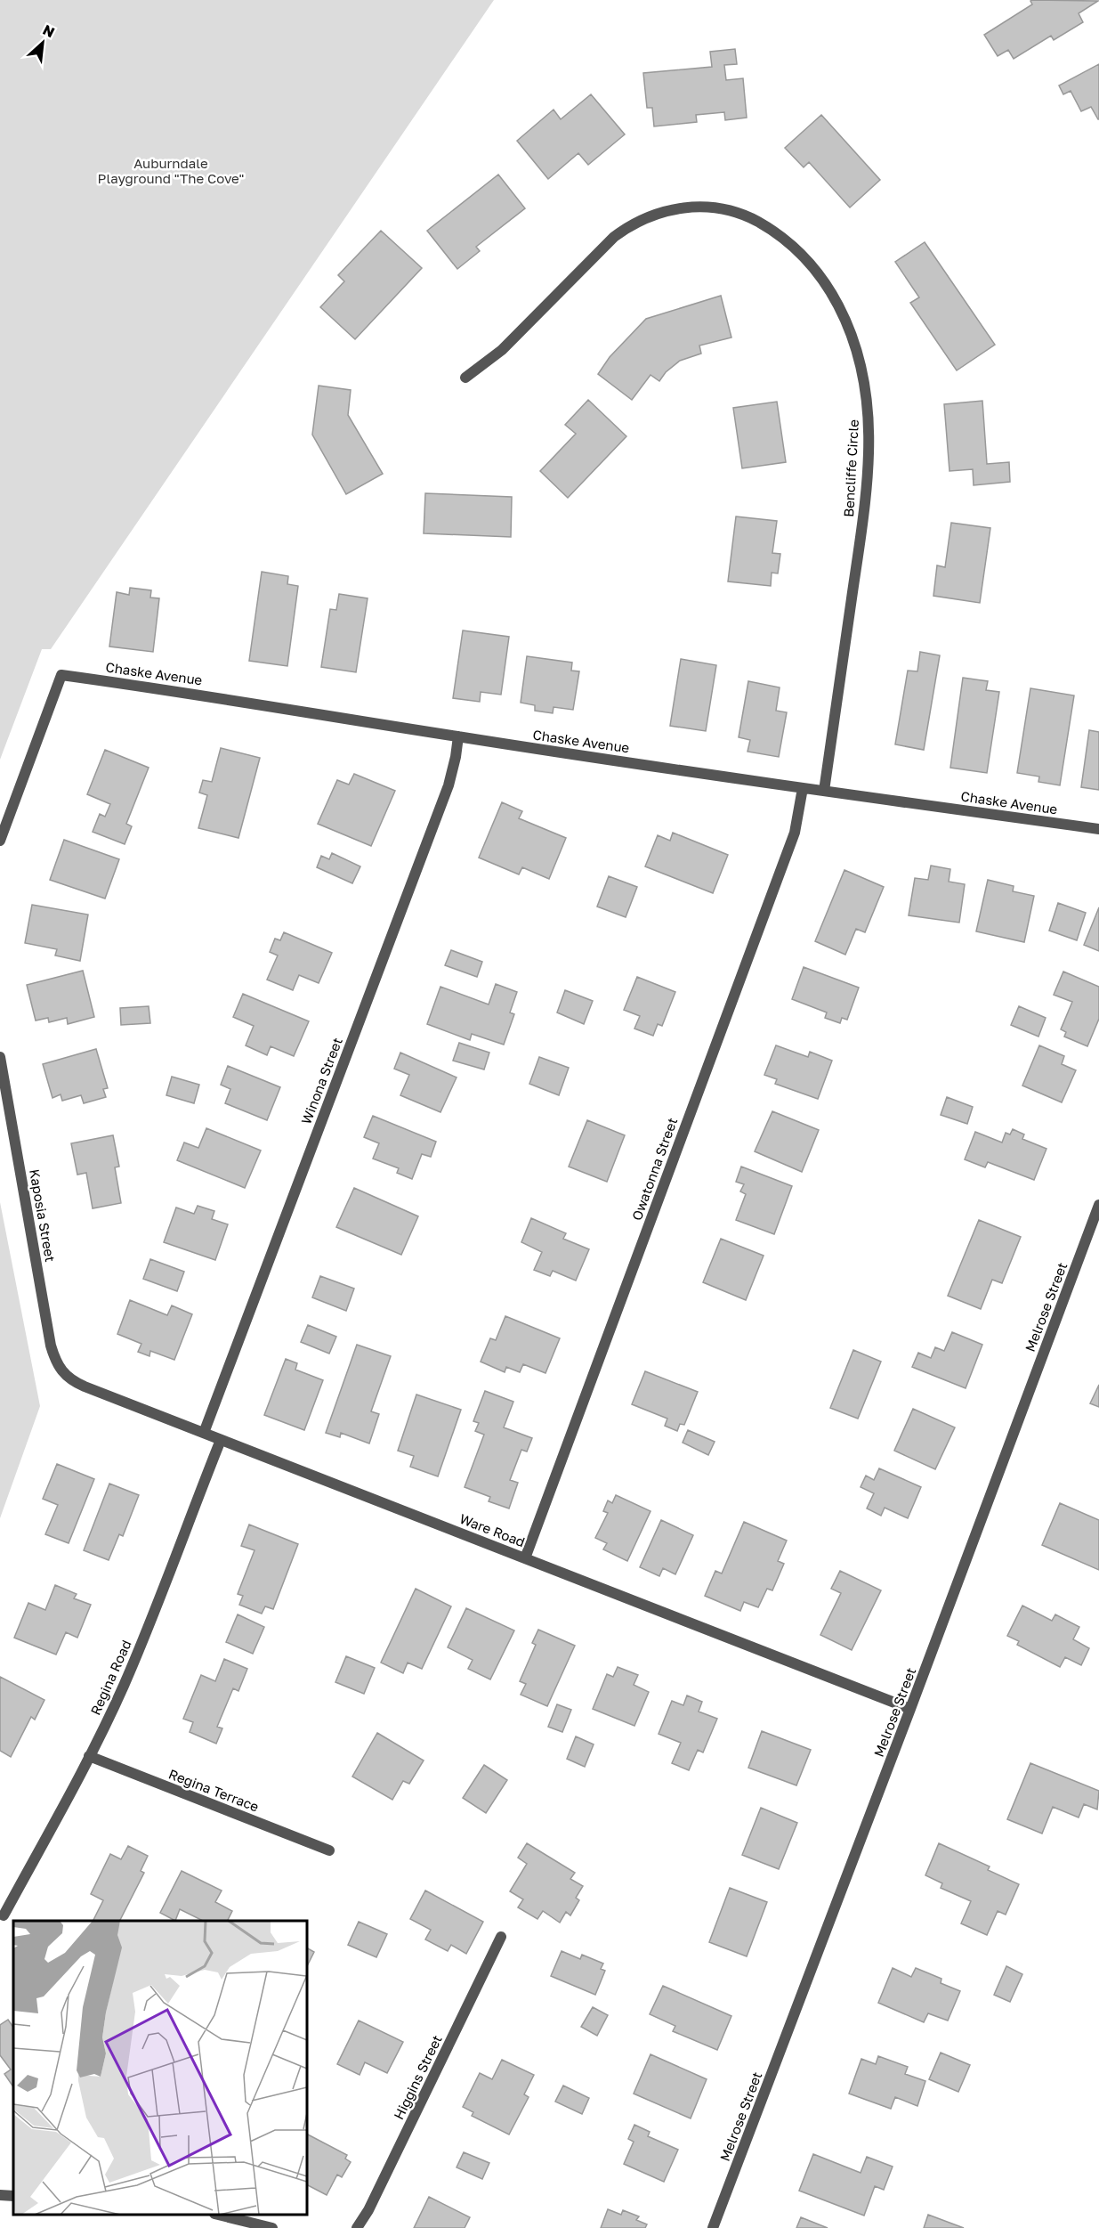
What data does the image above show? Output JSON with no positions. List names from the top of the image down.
{
  "streets": {
    "street": [
      "Bencliffe Circle",
      "Chaske Avenue",
      "Winona Street",
      "Owatonna Street",
      "Kaposia Street",
      "Melrose Street",
      "Ware Road",
      "Regina Road",
      "Regina Terrace",
      "Higgins Street"
    ]
  },
  "crossings": [
    ["Bencliffe Circle", "Chaske Avenue"],
    ["Chaske Avenue", "Winona Street"],
    ["Chaske Avenue", "Owatonna Street"],
    ["Winona Street", "Ware Road"],
    ["Owatonna Street", "Ware Road"],
    ["Kaposia Street", "Ware Road"],
    ["Melrose Street", "Ware Road"],
    ["Ware Road", "Regina Road"],
    ["Regina Road", "Regina Terrace"]
  ],
  "parks": ["Auburndale Playground \"The Cove\""],
  "north": "top right"
}
